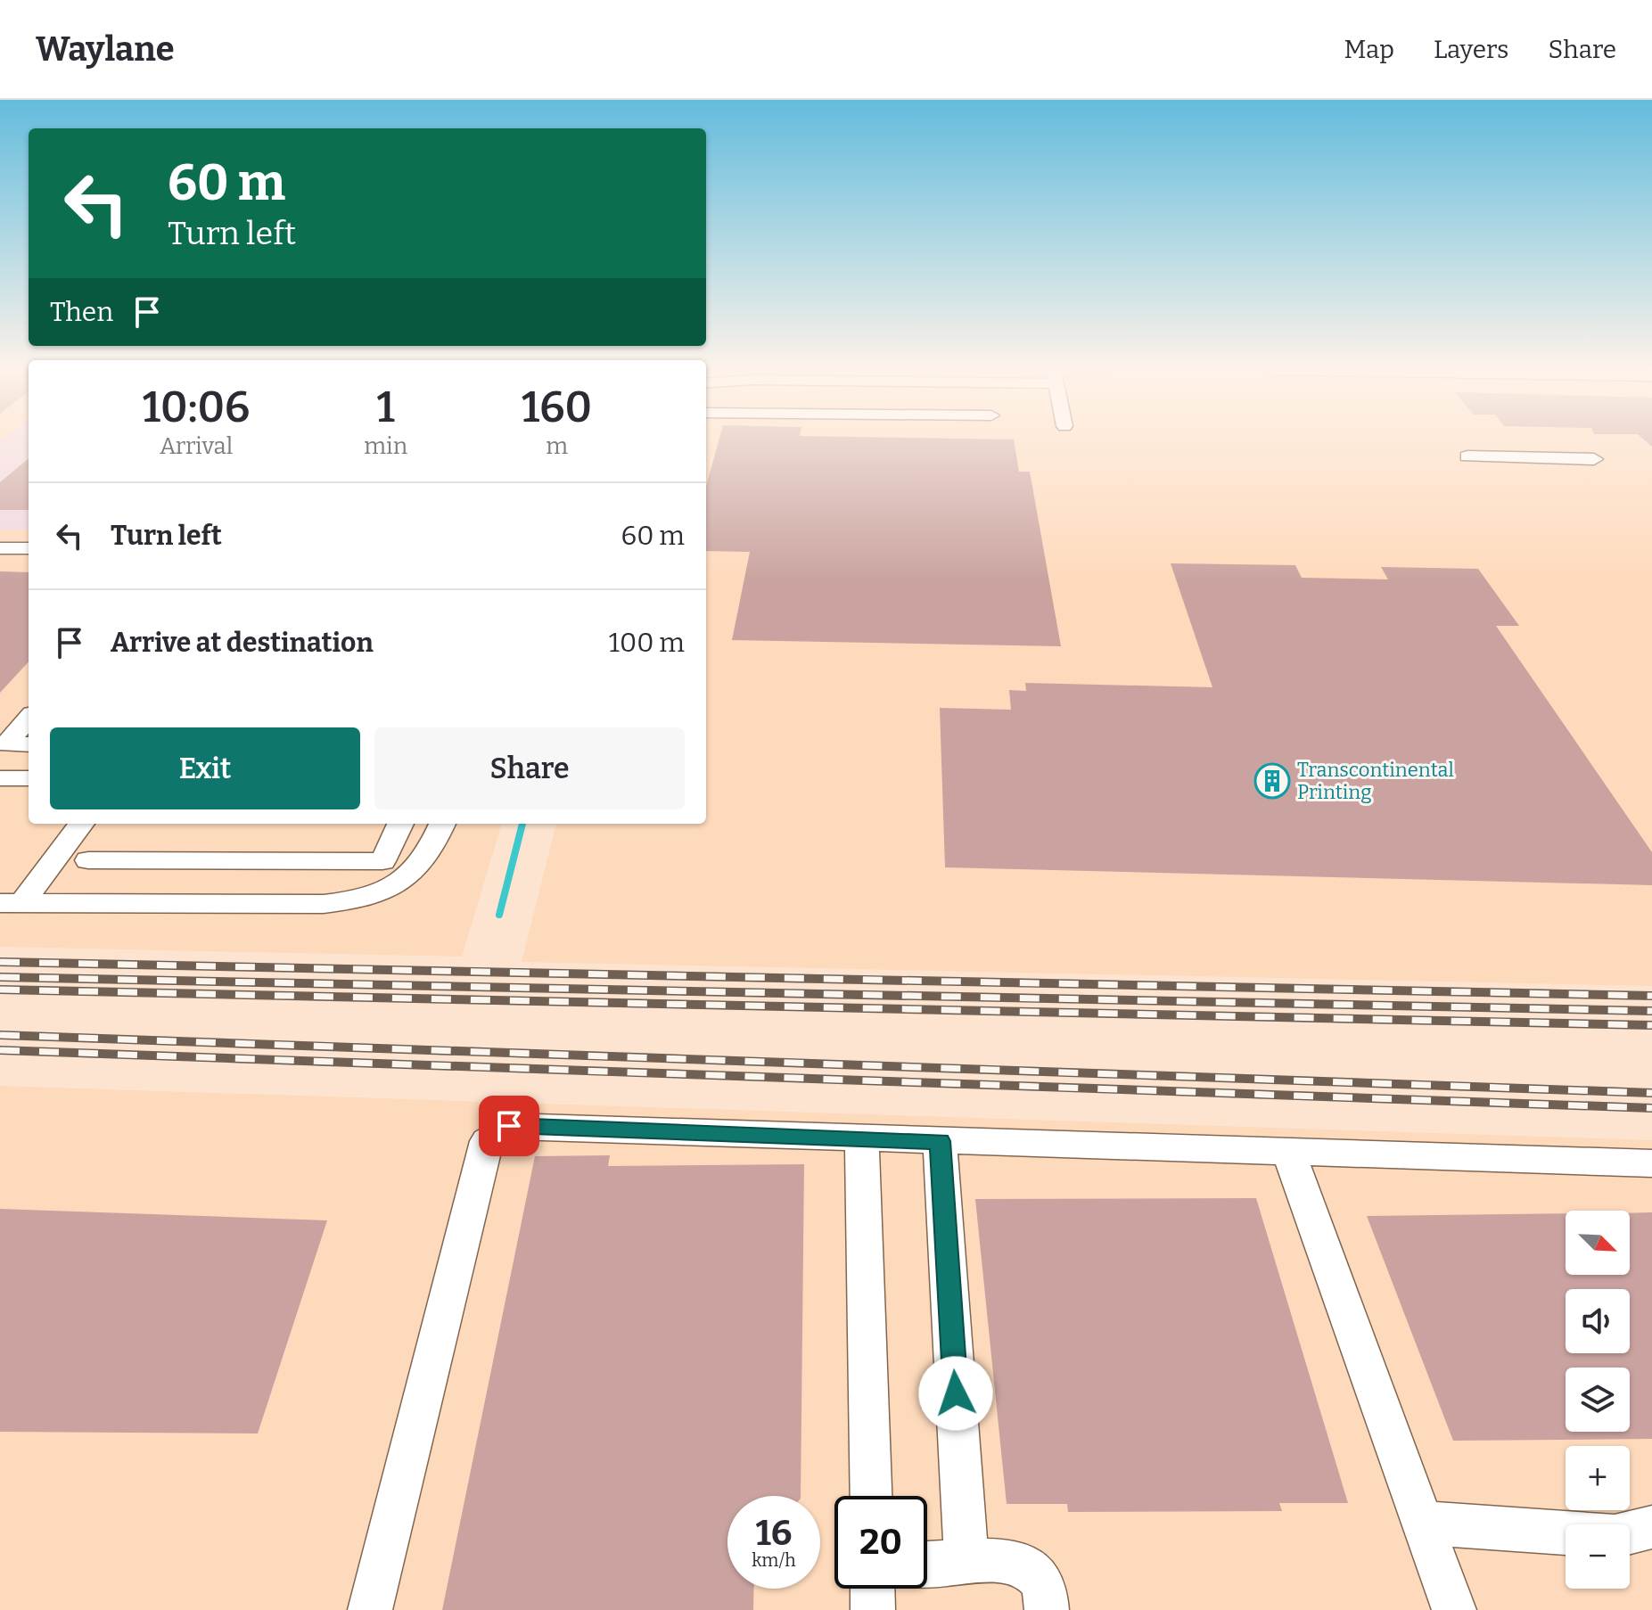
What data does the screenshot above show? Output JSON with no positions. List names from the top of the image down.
{
  "places": {
    "building": ["Transcontinental Printing"]
  },
  "north": "bottom right",
  "page": {
    "header": "Waylane",
    "nav": ["Map", "Layers", "Share"],
    "turn": ["60 m", "Turn left"],
    "then": "Then",
    "eta": [
      "10:06",
      "Arrival",
      "1",
      "min",
      "160",
      "m"
    ],
    "list": [
      {
        "name": "Turn left",
        "value": "60 m"
      },
      {
        "name": "Arrive at destination",
        "value": "100 m"
      }
    ],
    "buttons": ["Exit", "Share"],
    "map_buttons": ["+", "−"],
    "speed": "16 km/h",
    "limit": "20"
  }
}
